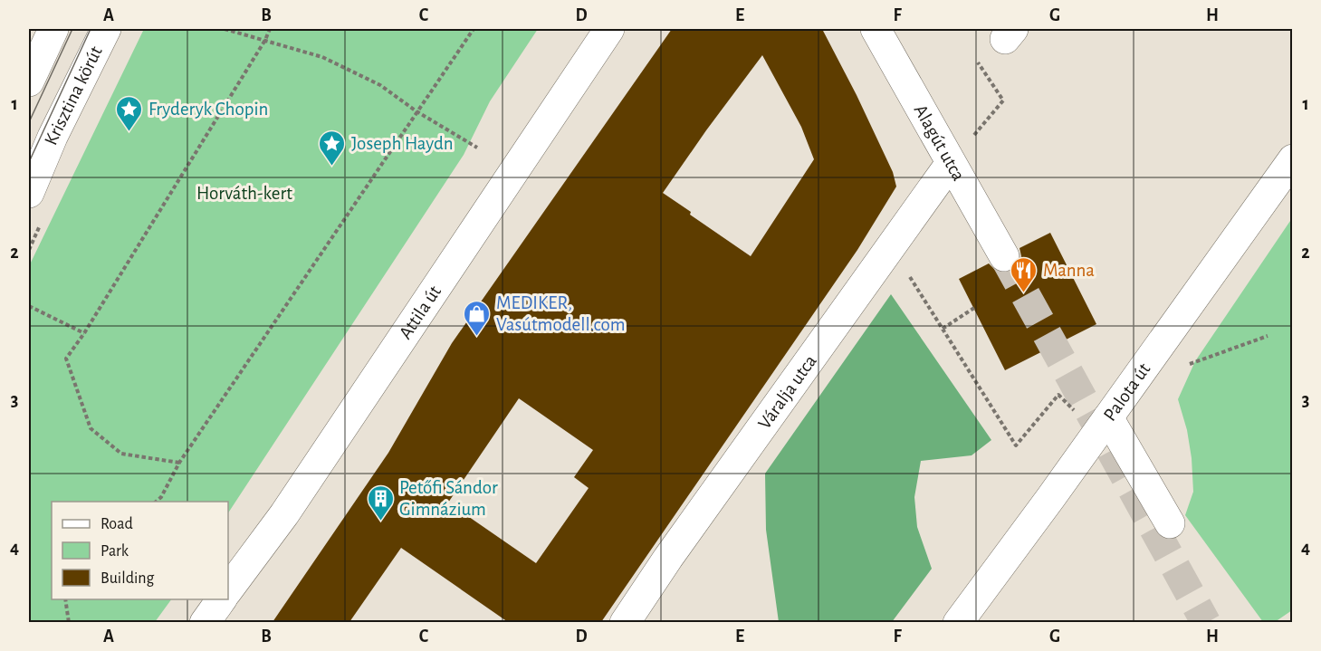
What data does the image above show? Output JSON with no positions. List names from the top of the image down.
{
  "streets": {
    "street": [
      "Krisztina körút",
      "Alagút utca",
      "Attila út",
      "Váralja utca",
      "Palota út"
    ]
  },
  "crossings": [
    ["Alagút utca", "Váralja utca"]
  ],
  "parks": ["Horváth-kert"],
  "places": {
    "place": ["Fryderyk Chopin", "Joseph Haydn"],
    "restaurant": ["Manna"],
    "shop": ["MEDIKER, Vasútmodell.com"],
    "building": ["Petőfi Sándor Gimnázium"]
  },
  "legend": ["Road", "Park", "Building"],
  "grid": {
    "columns": [
      "A",
      "B",
      "C",
      "D",
      "E",
      "F",
      "G",
      "H"
    ],
    "rows": [
      "1",
      "2",
      "3",
      "4"
    ]
  }
}
